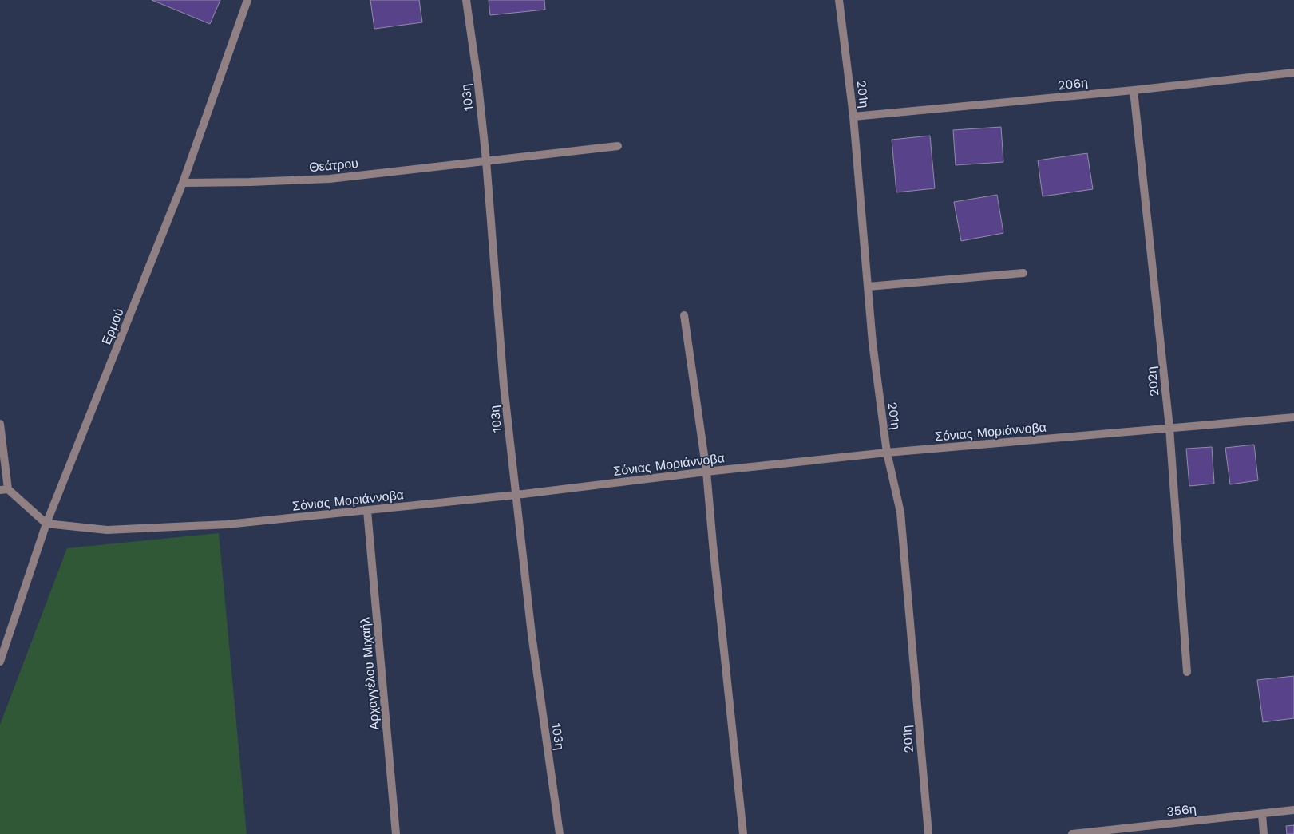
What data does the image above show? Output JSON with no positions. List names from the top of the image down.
{
  "streets": {
    "street": [
      "206η",
      "201η",
      "103η",
      "Θεάτρου",
      "Ερμού",
      "202η",
      "Σόνιας Μοριάννοβα",
      "Αρχαγγέλου Μιχαήλ",
      "356η"
    ]
  },
  "crossings": [
    ["206η", "201η"],
    ["206η", "202η"],
    ["201η", "Σόνιας Μοριάννοβα"],
    ["103η", "Θεάτρου"],
    ["103η", "Σόνιας Μοριάννοβα"],
    ["Θεάτρου", "Ερμού"],
    ["Ερμού", "Σόνιας Μοριάννοβα"],
    ["202η", "Σόνιας Μοριάννοβα"],
    ["Σόνιας Μοριάννοβα", "Αρχαγγέλου Μιχαήλ"]
  ]
}
